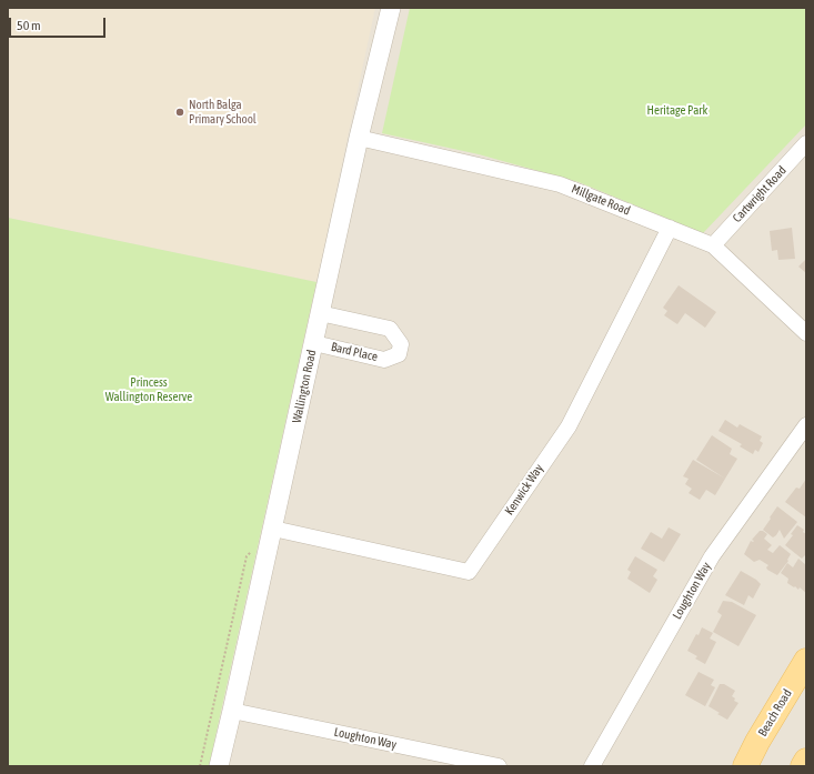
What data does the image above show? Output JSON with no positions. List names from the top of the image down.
{
  "streets": {
    "main road": ["Beach Road"],
    "street": [
      "Cartwright Road",
      "Millgate Road",
      "Bard Place",
      "Wallington Road",
      "Kenwick Way",
      "Loughton Way"
    ]
  },
  "crossings": [
    ["Cartwright Road", "Millgate Road"],
    ["Millgate Road", "Wallington Road"],
    ["Millgate Road", "Kenwick Way"],
    ["Bard Place", "Wallington Road"],
    ["Wallington Road", "Kenwick Way"],
    ["Wallington Road", "Loughton Way"]
  ],
  "parks": ["Heritage Park", "Princess Wallington Reserve"],
  "places": ["North Balga Primary School"],
  "scale_bar": "50 m"
}
